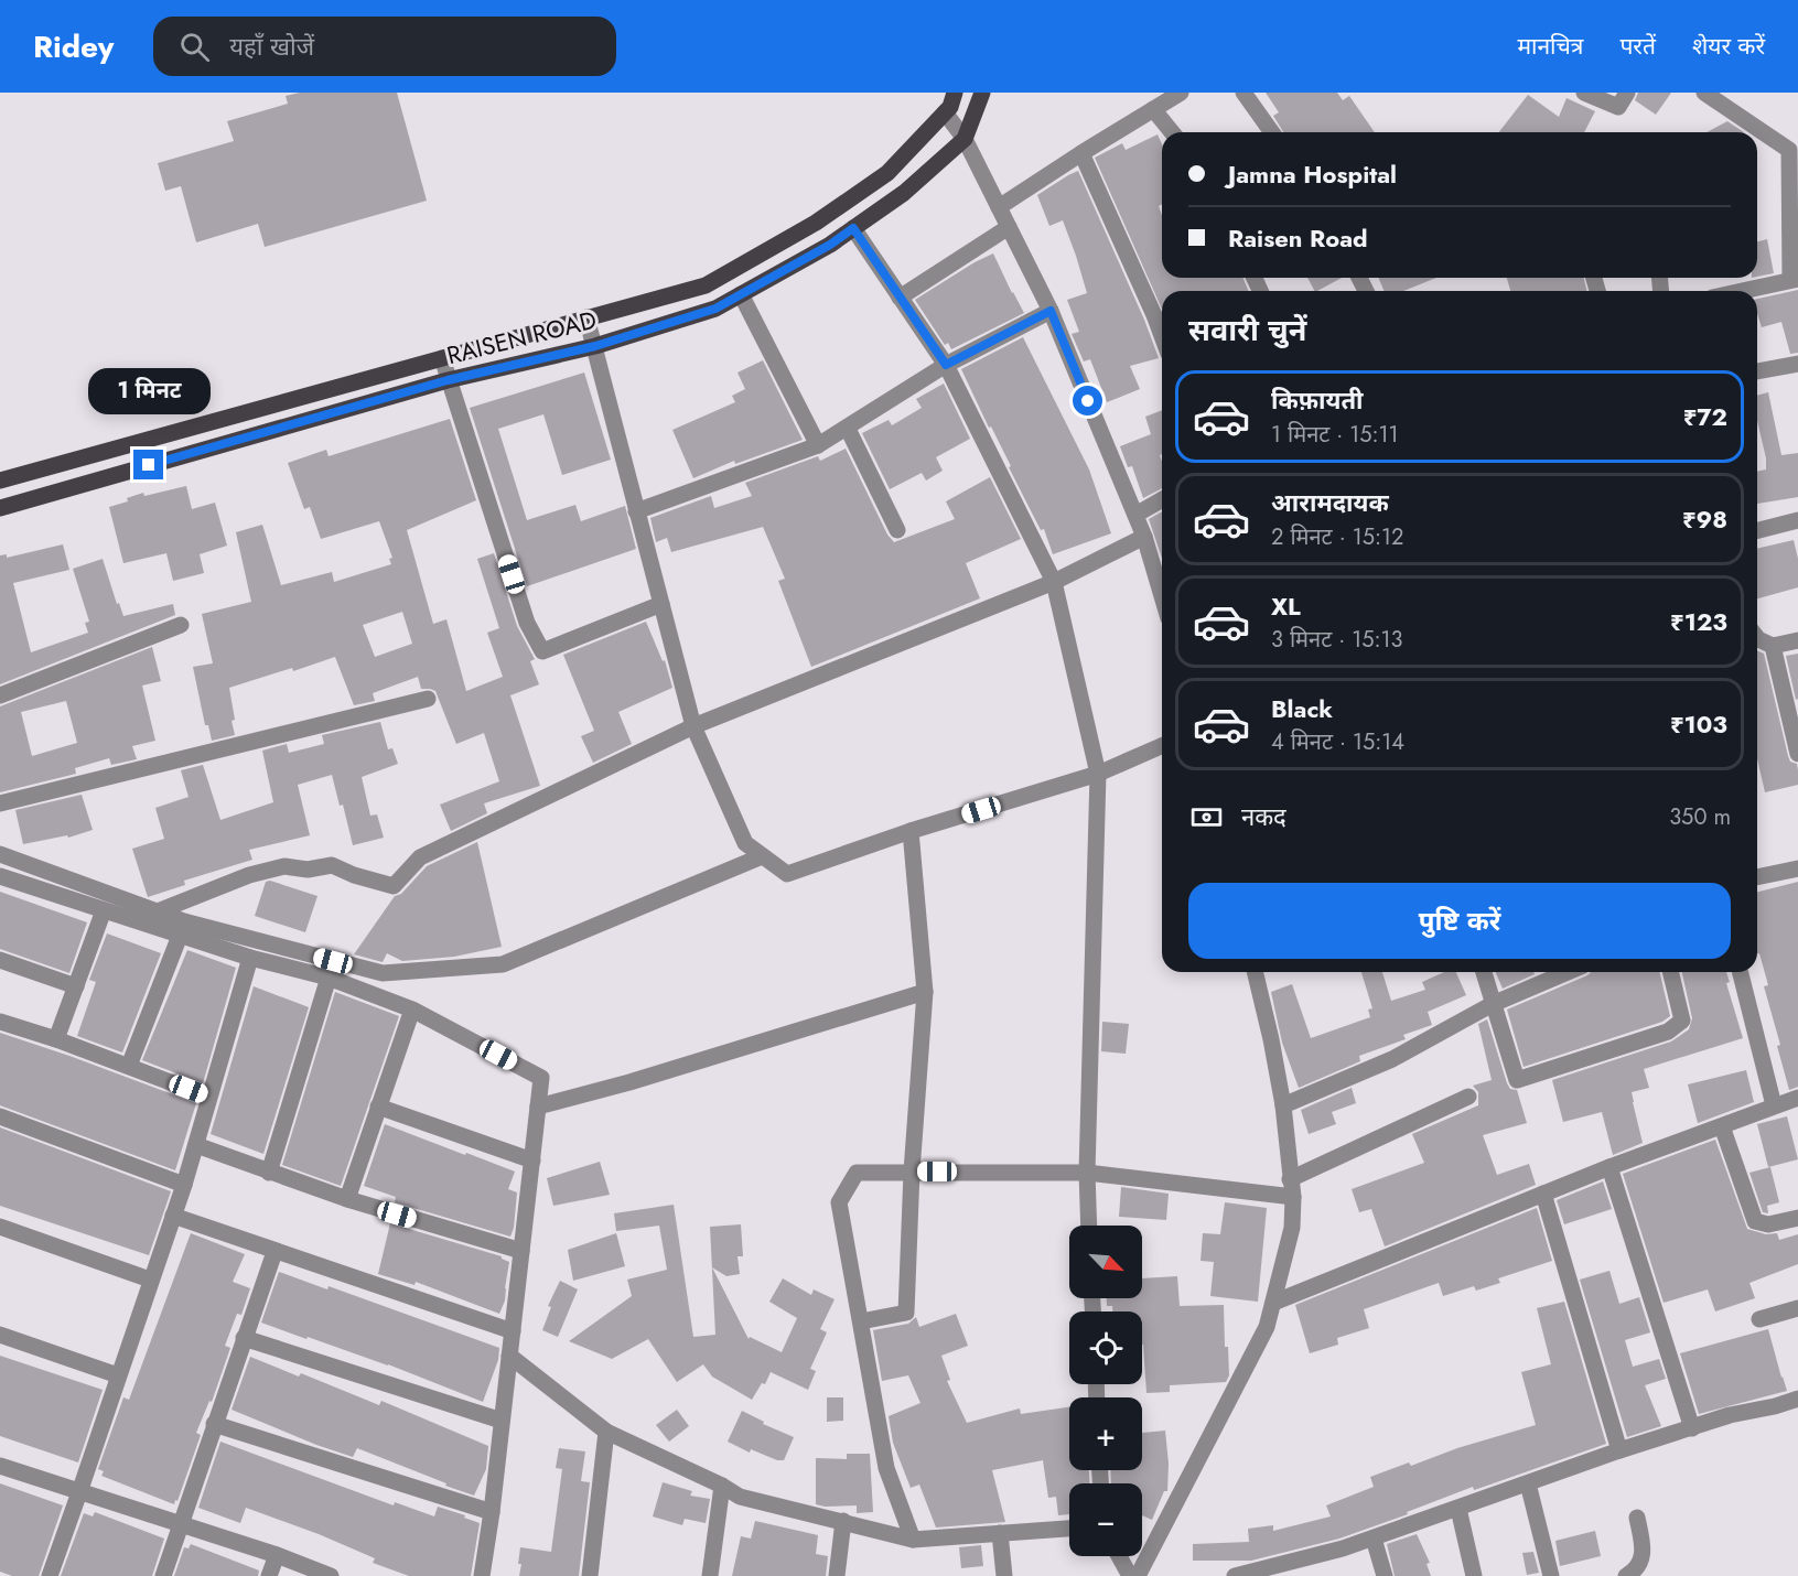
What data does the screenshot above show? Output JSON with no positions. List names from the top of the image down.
{
  "streets": {
    "main road": ["RAISEN ROAD"]
  },
  "north": "bottom right",
  "page": {
    "header": "Ridey",
    "search": "यहाँ खोजें",
    "nav": ["मानचित्र", "परतें", "शेयर करें"],
    "banner": ["Jamna Hospital", "Raisen Road"],
    "heading": "सवारी चुनें",
    "bubble": "1 मिनट",
    "list": [
      {
        "name": "किफ़ायती",
        "note": "1 मिनट · 15:11",
        "value": "₹72"
      },
      {
        "name": "आरामदायक",
        "note": "2 मिनट · 15:12",
        "value": "₹98"
      },
      {
        "name": "XL",
        "note": "3 मिनट · 15:13",
        "value": "₹123"
      },
      {
        "name": "Black",
        "note": "4 मिनट · 15:14",
        "value": "₹103"
      }
    ],
    "pay": ["नकद", "350 m"],
    "buttons": "पुष्टि करें",
    "map_buttons": ["+", "−"]
  }
}
